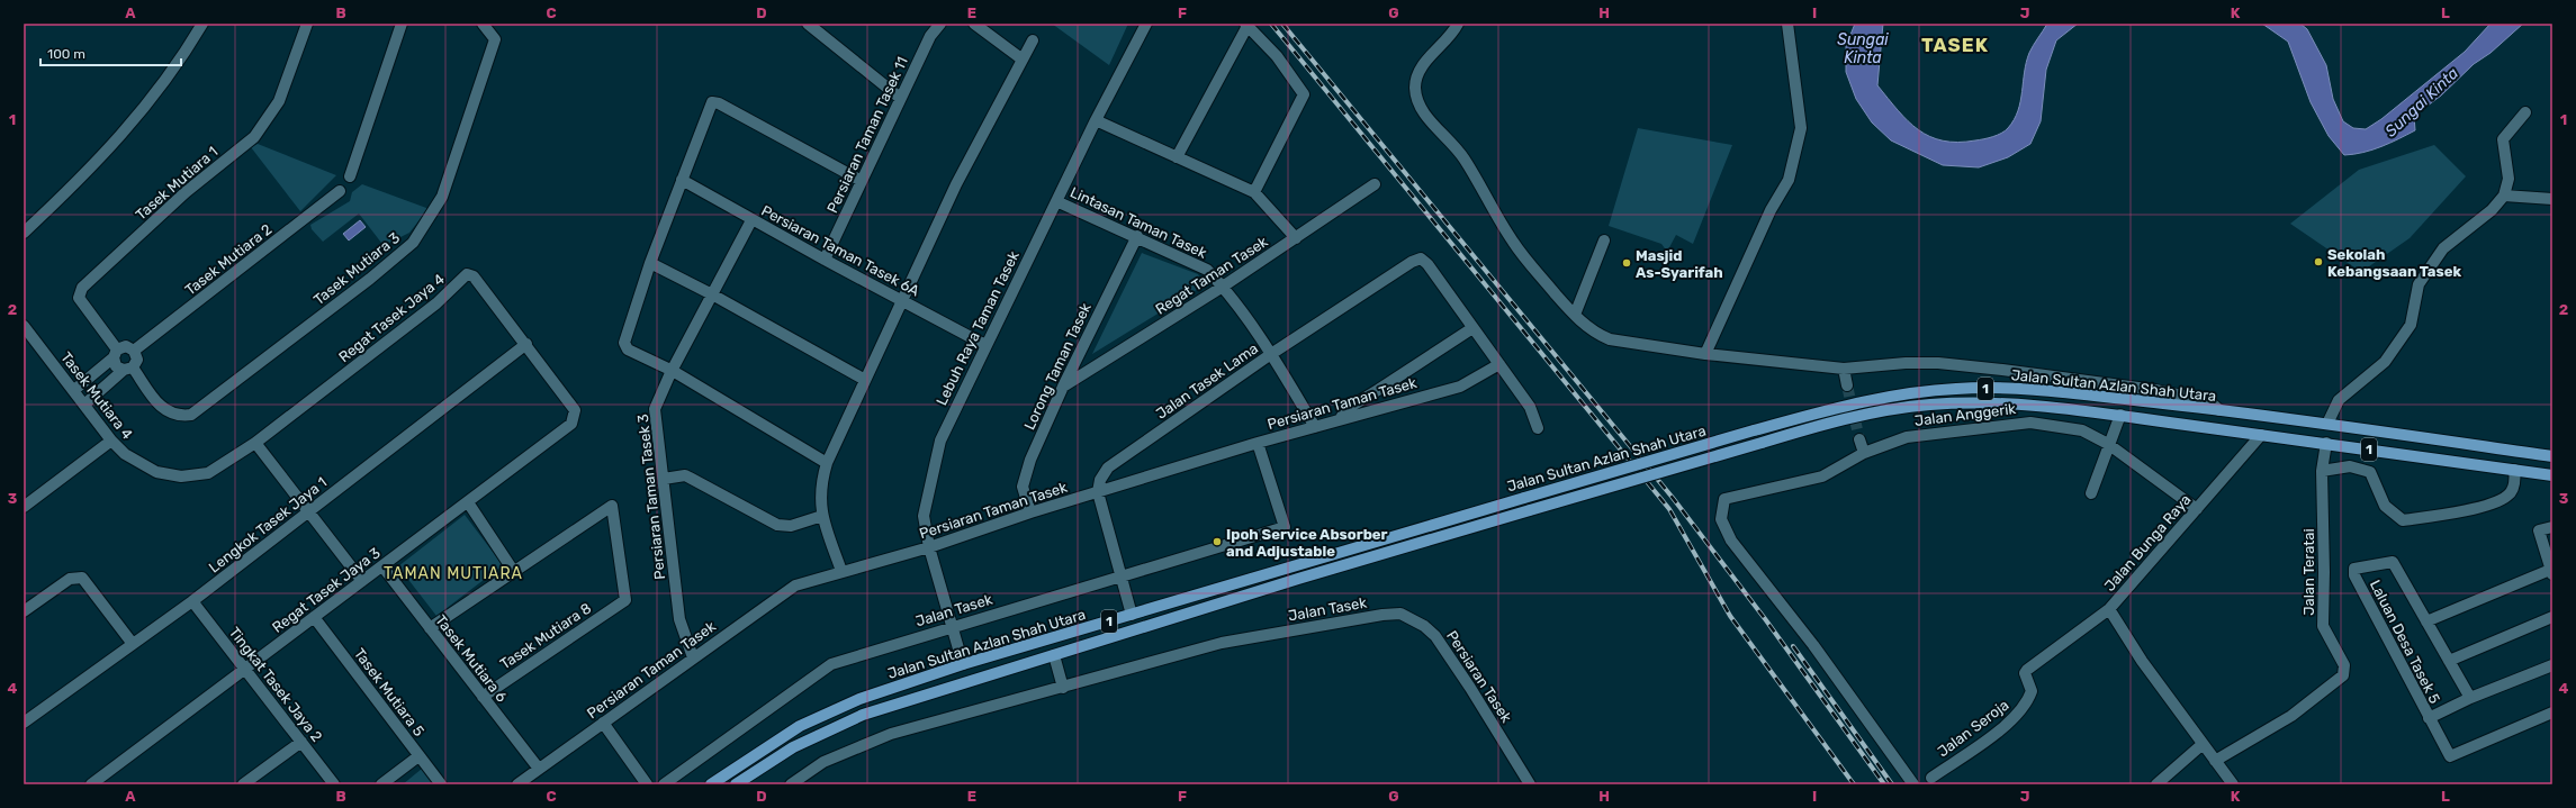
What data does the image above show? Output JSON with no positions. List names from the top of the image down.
{
  "streets": {
    "main road": ["Jalan Sultan Azlan Shah Utara", "1"],
    "street": [
      "Persiaran Taman Tasek 11",
      "Tasek Mutiara 1",
      "Lintasan Taman Tasek",
      "Persiaran Taman Tasek 6A",
      "Tasek Mutiara 2",
      "Tasek Mutiara 3",
      "Regat Taman Tasek",
      "Regat Tasek Jaya 4",
      "Lebuh Raya Taman Tasek",
      "Lorong Taman Tasek",
      "Jalan Tasek Lama",
      "Tasek Mutiara 4",
      "Persiaran Taman Tasek",
      "Jalan Anggerik",
      "Persiaran Taman Tasek 3",
      "Lengkok Tasek Jaya 1",
      "Jalan Bunga Raya",
      "Jalan Teratai",
      "Regat Tasek Jaya 3",
      "Jalan Tasek",
      "Tasek Mutiara 8",
      "Laluan Desa Tasek 5",
      "Tasek Mutiara 6",
      "Persiaran Tasek",
      "Tingkat Tasek Jaya 2",
      "Tasek Mutiara 5",
      "Jalan Seroja"
    ]
  },
  "crossings": [
    ["Persiaran Taman Tasek 11", "Persiaran Taman Tasek 6A"],
    ["Tasek Mutiara 1", "Tasek Mutiara 2"],
    ["Tasek Mutiara 1", "Tasek Mutiara 3"],
    ["Lintasan Taman Tasek", "Regat Taman Tasek"],
    ["Lintasan Taman Tasek", "Lebuh Raya Taman Tasek"],
    ["Lintasan Taman Tasek", "Lorong Taman Tasek"],
    ["Lintasan Taman Tasek", "Jalan Tasek Lama"],
    ["Lintasan Taman Tasek", "Persiaran Taman Tasek"],
    ["Persiaran Taman Tasek 6A", "Lebuh Raya Taman Tasek"],
    ["Persiaran Taman Tasek 6A", "Persiaran Taman Tasek 3"],
    ["Tasek Mutiara 2", "Tasek Mutiara 3"],
    ["Regat Taman Tasek", "Lorong Taman Tasek"],
    ["Regat Tasek Jaya 4", "Tasek Mutiara 4"],
    ["Regat Tasek Jaya 4", "Lengkok Tasek Jaya 1"],
    ["Regat Tasek Jaya 4", "Regat Tasek Jaya 3"],
    ["Lebuh Raya Taman Tasek", "Jalan Sultan Azlan Shah Utara"],
    ["Lebuh Raya Taman Tasek", "Persiaran Taman Tasek"],
    ["Lebuh Raya Taman Tasek", "Jalan Tasek"],
    ["Lorong Taman Tasek", "Persiaran Taman Tasek"],
    ["Jalan Tasek Lama", "Persiaran Taman Tasek"],
    ["Jalan Sultan Azlan Shah Utara", "Jalan Bunga Raya"],
    ["Jalan Sultan Azlan Shah Utara", "Jalan Teratai"],
    ["Persiaran Taman Tasek", "Persiaran Taman Tasek 3"],
    ["Persiaran Taman Tasek", "Jalan Tasek"],
    ["Persiaran Taman Tasek", "Tasek Mutiara 6"],
    ["Jalan Anggerik", "Jalan Bunga Raya"],
    ["Lengkok Tasek Jaya 1", "Tingkat Tasek Jaya 2"],
    ["Jalan Bunga Raya", "Jalan Teratai"],
    ["Jalan Bunga Raya", "Jalan Seroja"],
    ["Regat Tasek Jaya 3", "Tasek Mutiara 6"],
    ["Regat Tasek Jaya 3", "Tingkat Tasek Jaya 2"],
    ["Regat Tasek Jaya 3", "Tasek Mutiara 5"],
    ["Jalan Tasek", "Persiaran Tasek"],
    ["Tasek Mutiara 8", "Tasek Mutiara 6"]
  ],
  "districts": ["TASEK", "TAMAN MUTIARA"],
  "water": ["Sungai Kinta"],
  "places": ["Sekolah Kebangsaan Tasek", "Masjid As-Syarifah", "Ipoh Service Absorber and Adjustable"],
  "scale_bar": "100 m",
  "grid": {
    "columns": [
      "A",
      "B",
      "C",
      "D",
      "E",
      "F",
      "G",
      "H",
      "I",
      "J",
      "K",
      "L"
    ],
    "rows": [
      "1",
      "2",
      "3",
      "4"
    ]
  }
}
